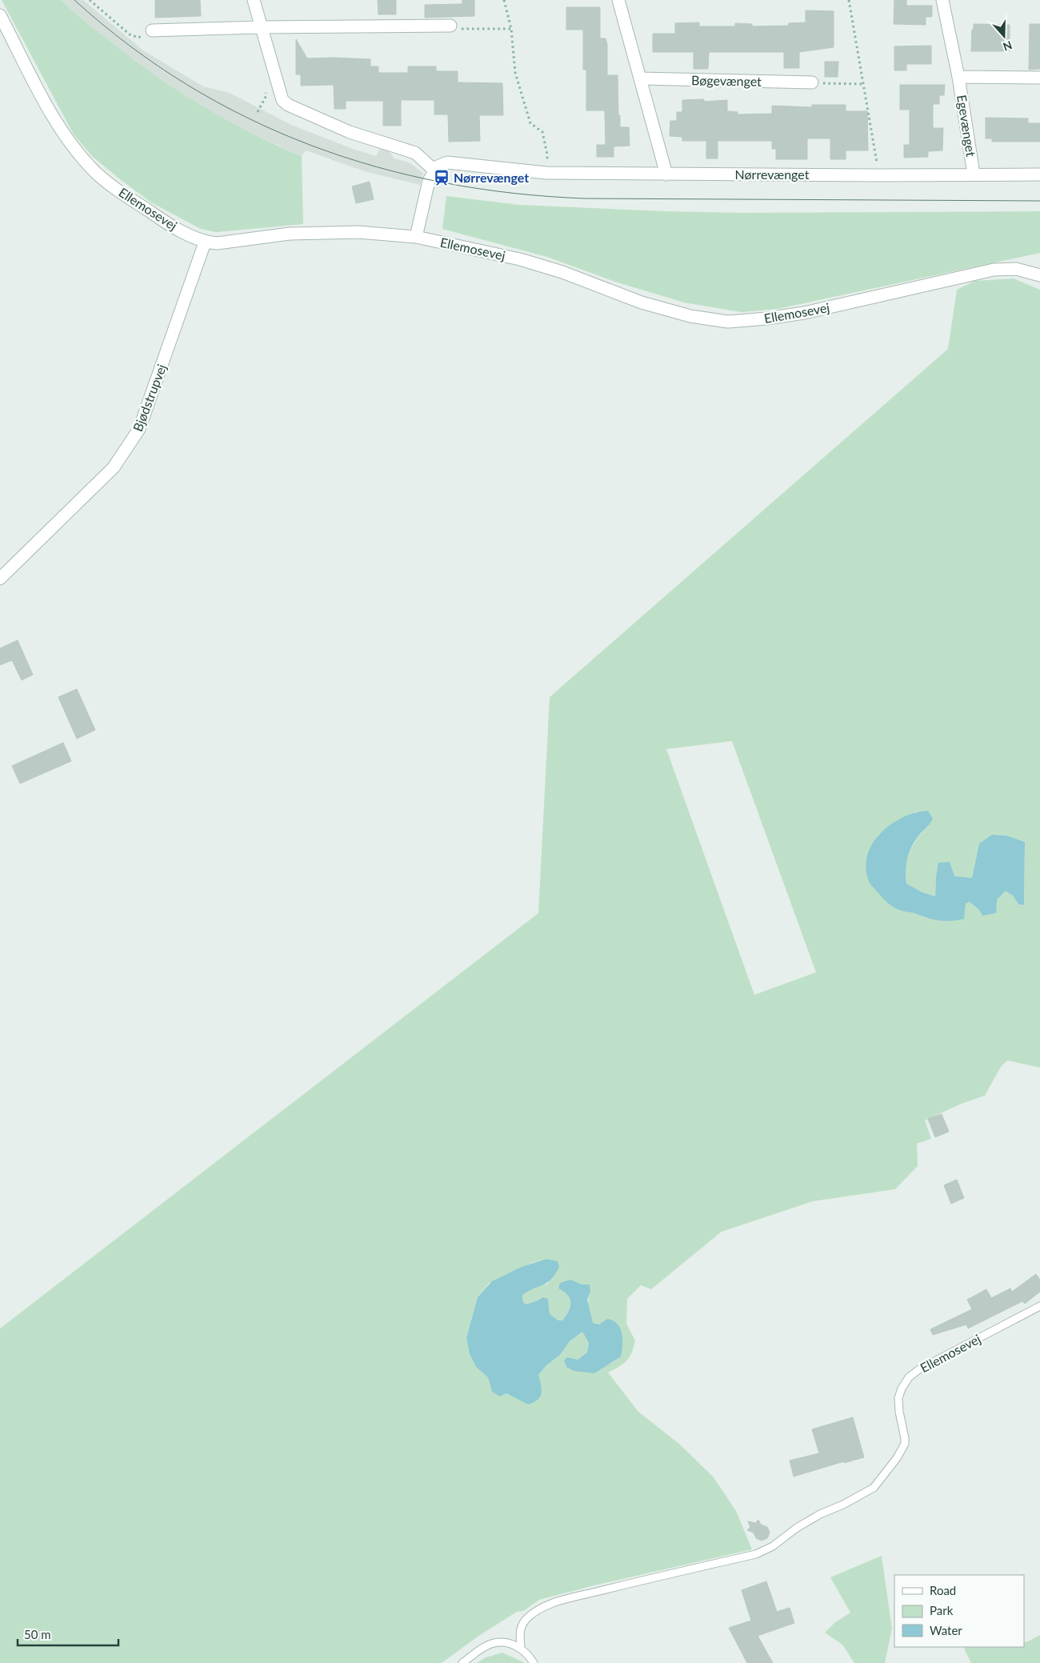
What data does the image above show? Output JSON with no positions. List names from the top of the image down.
{
  "streets": {
    "street": [
      "Bøgevænget",
      "Egevænget",
      "Nørrevænget",
      "Ellemosevej",
      "Bjødstrupvej"
    ]
  },
  "crossings": [
    ["Egevænget", "Nørrevænget"],
    ["Ellemosevej", "Bjødstrupvej"]
  ],
  "places": {
    "station": ["Nørrevænget"]
  },
  "legend": ["Road", "Park", "Water"],
  "scale_bar": "50 m",
  "north": "bottom"
}
